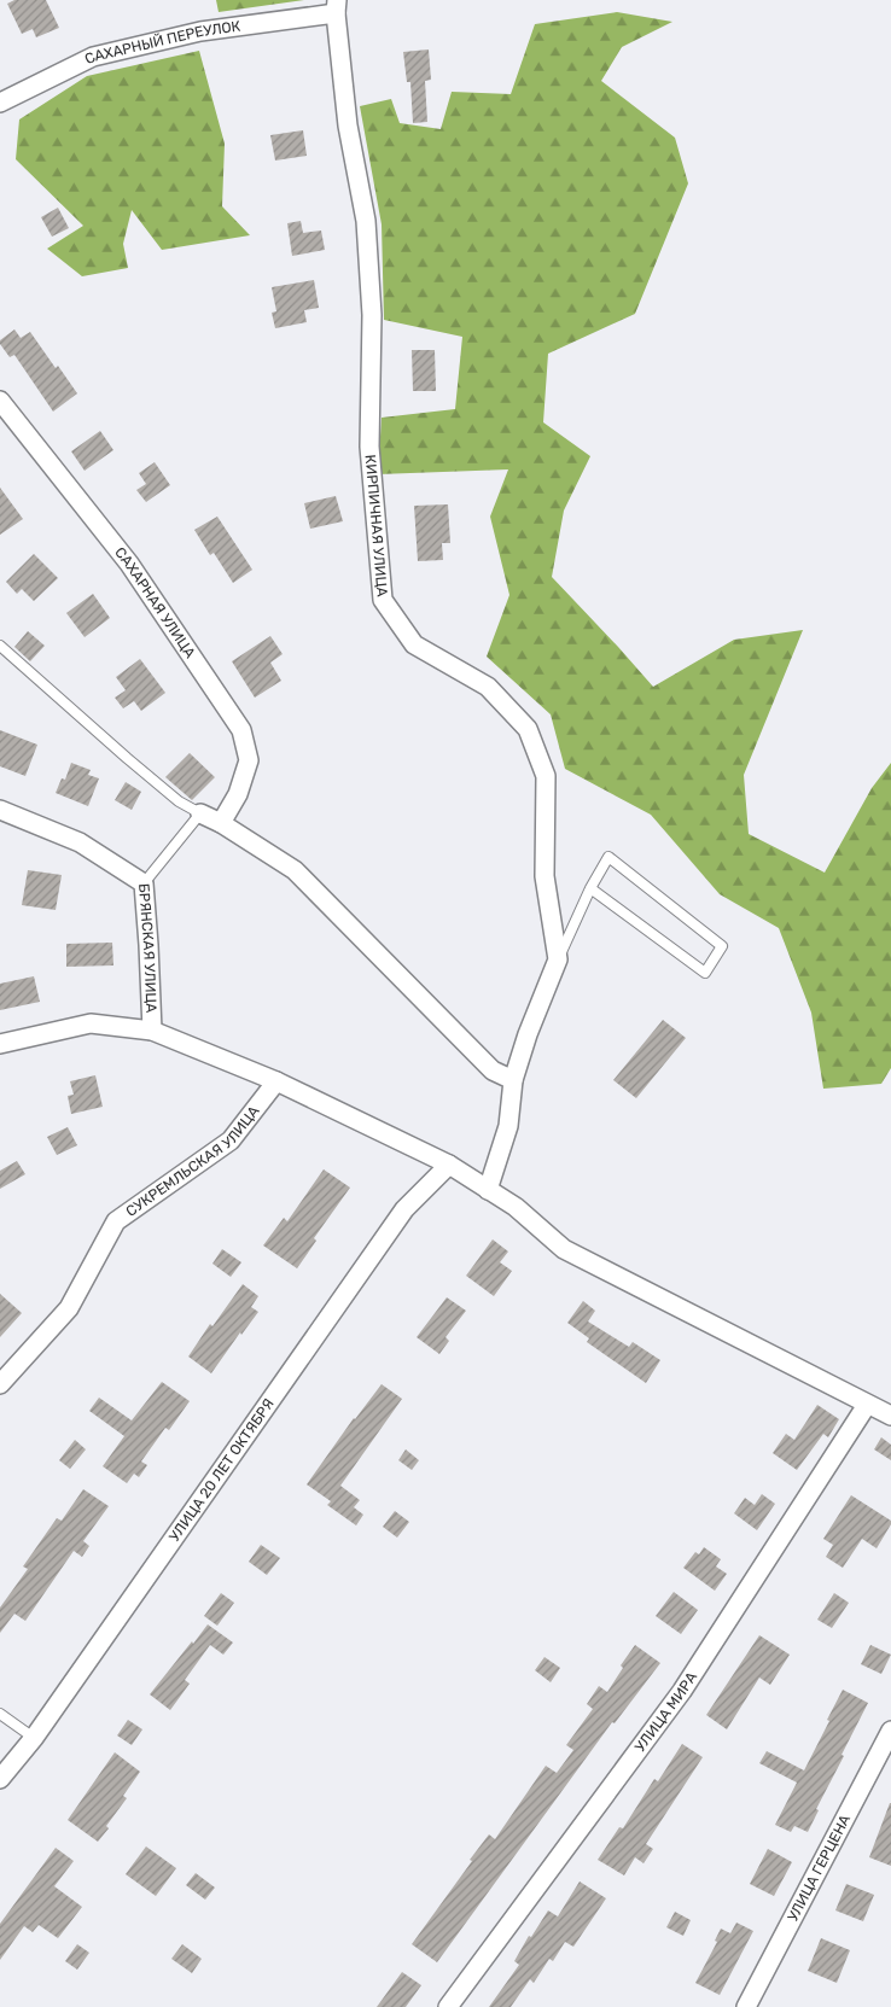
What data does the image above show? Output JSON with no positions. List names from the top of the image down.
{
  "streets": {
    "street": [
      "САХАРНЫЙ ПЕРЕУЛОК",
      "КИРПИЧНАЯ УЛИЦА",
      "САХАРНАЯ УЛИЦА",
      "БРЯНСКАЯ УЛИЦА",
      "СУКРЕМЛЬСКАЯ УЛИЦА",
      "УЛИЦА 20 ЛЕТ ОКТЯБРЯ",
      "УЛИЦА МИРА",
      "УЛИЦА ГЕРЦЕНА"
    ]
  },
  "crossings": [
    ["САХАРНЫЙ ПЕРЕУЛОК", "КИРПИЧНАЯ УЛИЦА"]
  ]
}
